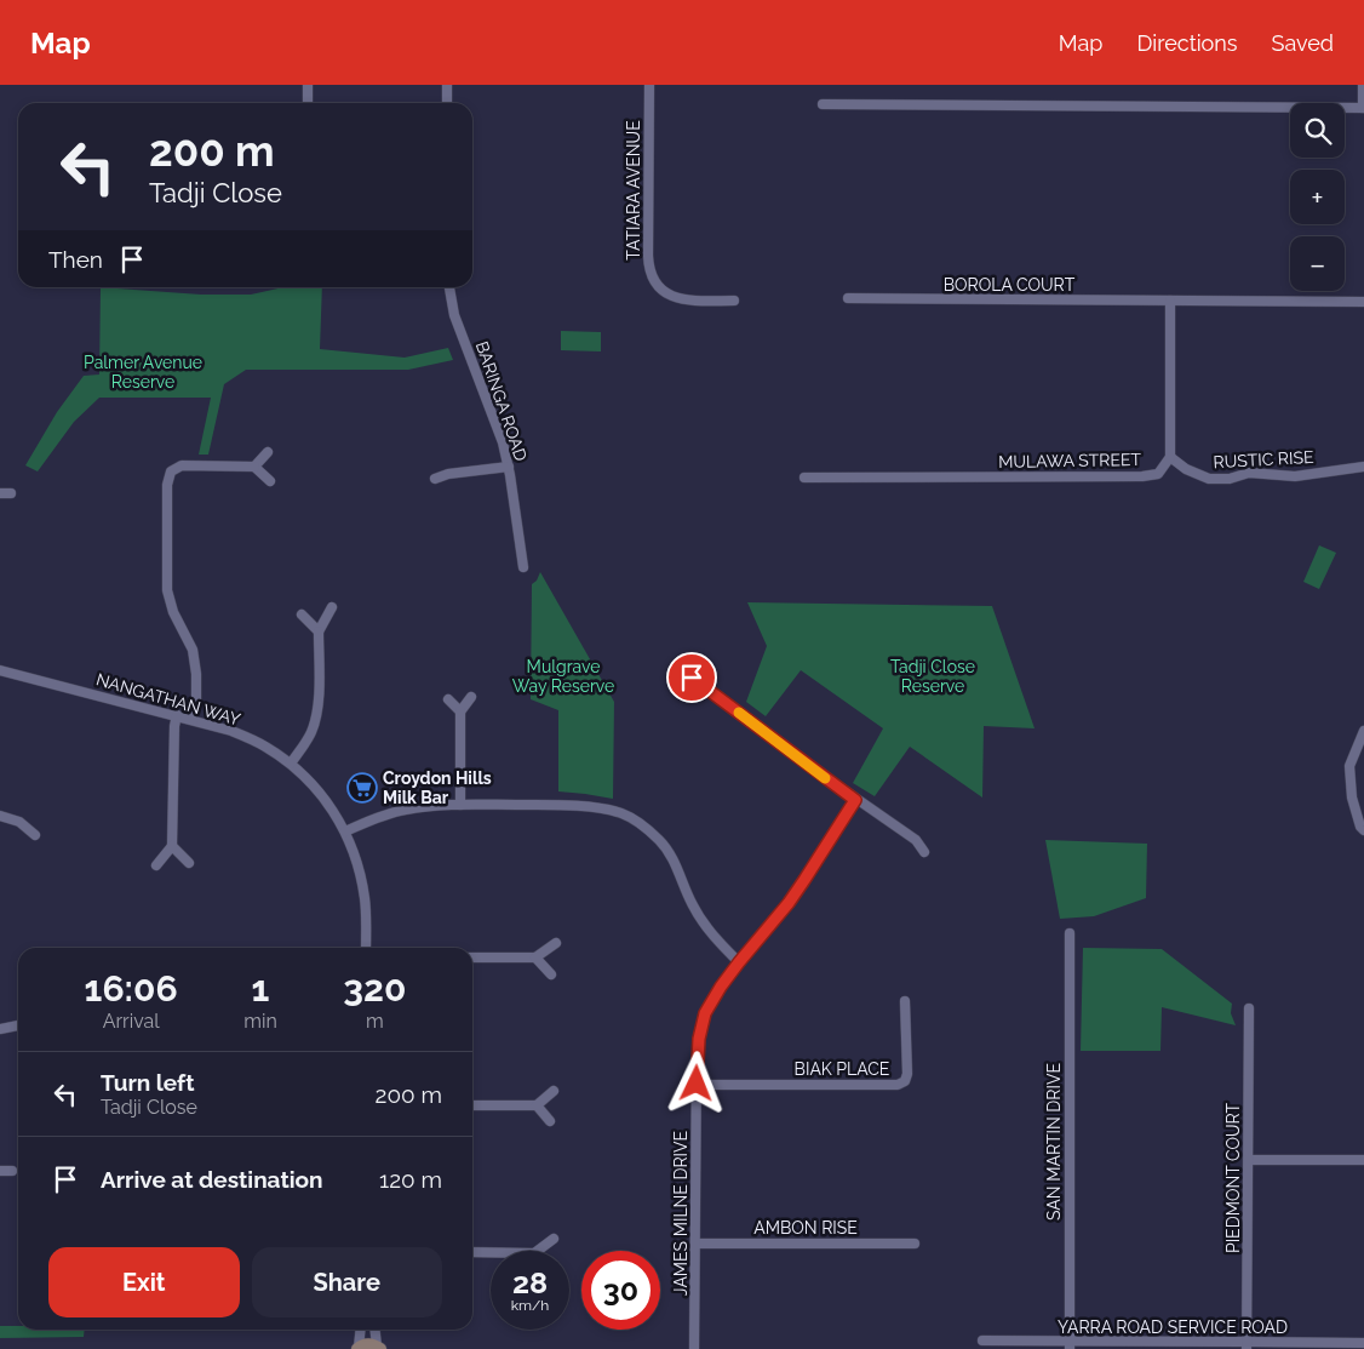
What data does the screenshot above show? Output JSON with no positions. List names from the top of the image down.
{
  "streets": {
    "street": [
      "TATIARA AVENUE",
      "BOROLA COURT",
      "BARINGA ROAD",
      "RUSTIC RISE",
      "MULAWA STREET",
      "NANGATHAN WAY",
      "BIAK PLACE",
      "SAN MARTIN DRIVE",
      "PIEDMONT COURT",
      "JAMES MILNE DRIVE",
      "AMBON RISE",
      "YARRA ROAD SERVICE ROAD"
    ]
  },
  "crossings": [
    ["RUSTIC RISE", "MULAWA STREET"],
    ["BIAK PLACE", "JAMES MILNE DRIVE"],
    ["SAN MARTIN DRIVE", "YARRA ROAD SERVICE ROAD"],
    ["PIEDMONT COURT", "YARRA ROAD SERVICE ROAD"],
    ["JAMES MILNE DRIVE", "AMBON RISE"]
  ],
  "parks": ["Palmer Avenue Reserve", "Mulgrave Way Reserve", "Tadji Close Reserve"],
  "places": {
    "supermarket": ["Croydon Hills Milk Bar"]
  },
  "page": {
    "header": "Map",
    "nav": ["Map", "Directions", "Saved"],
    "map_buttons": ["+", "−"],
    "turn": ["200 m", "Tadji Close"],
    "then": "Then",
    "eta": [
      "16:06",
      "Arrival",
      "1",
      "min",
      "320",
      "m"
    ],
    "list": [
      {
        "name": "Turn left",
        "note": "Tadji Close",
        "value": "200 m"
      },
      {
        "name": "Arrive at destination",
        "value": "120 m"
      }
    ],
    "buttons": ["Exit", "Share"],
    "speed": "28 km/h",
    "limit": "30"
  }
}
